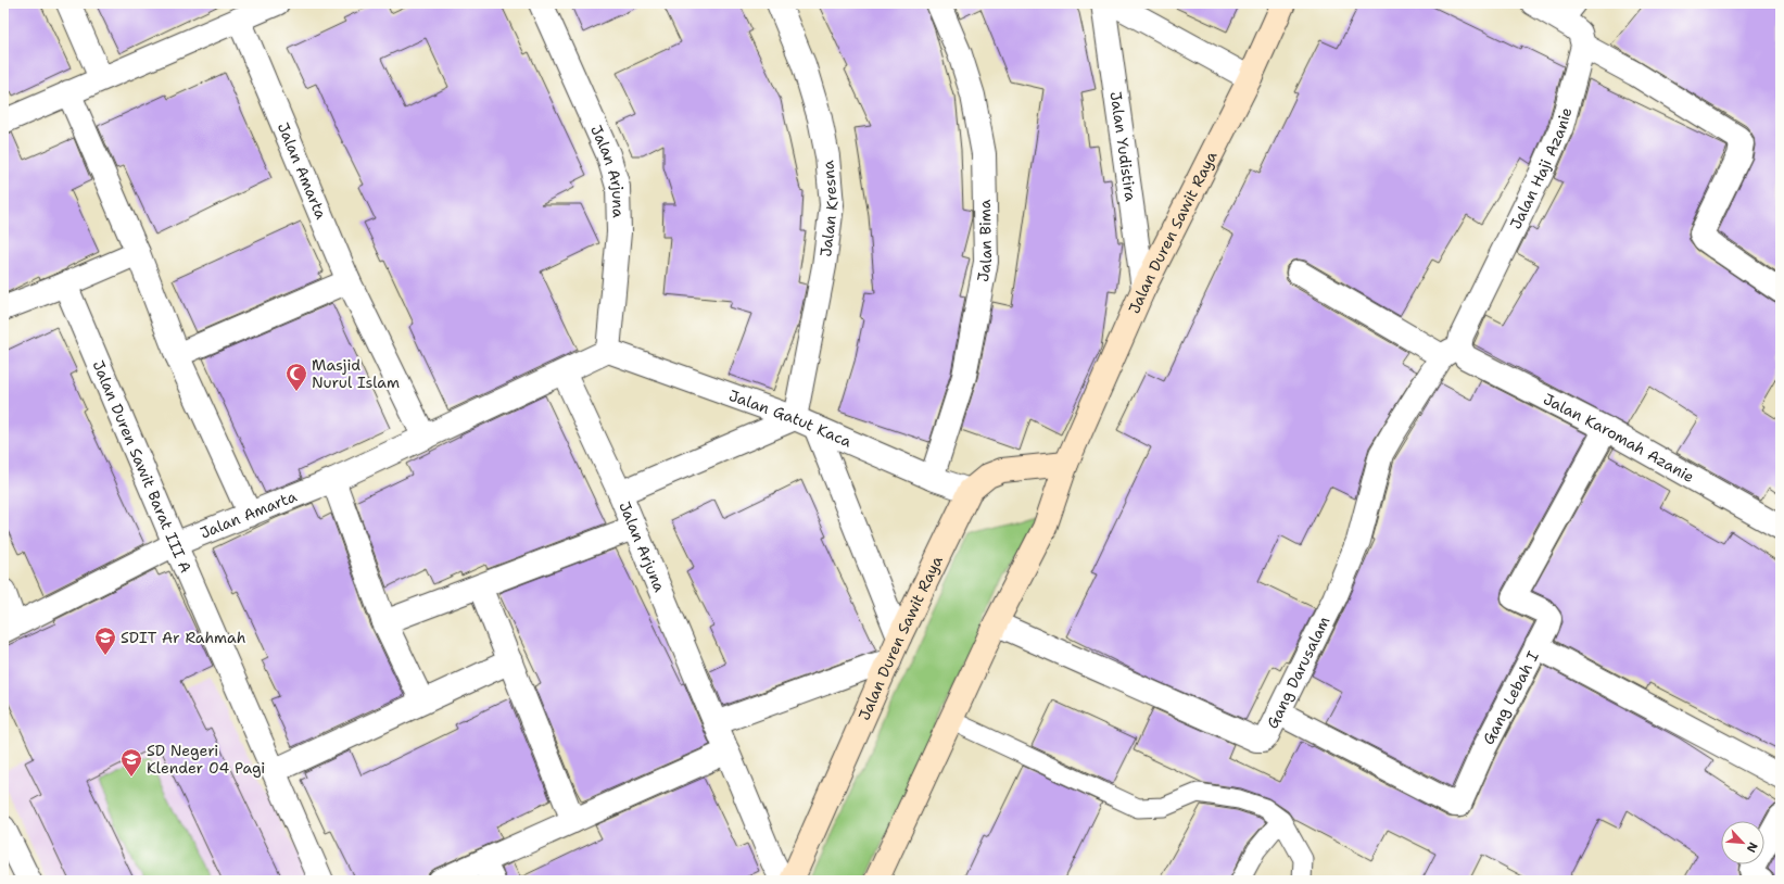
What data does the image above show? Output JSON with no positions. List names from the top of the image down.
{
  "streets": {
    "street": [
      "Jalan Yudistira",
      "Jalan Haji Azanie",
      "Jalan Amarta",
      "Jalan Arjuna",
      "Jalan Kresna",
      "Jalan Duren Sawit Raya",
      "Jalan Bima",
      "Jalan Gatut Kaca",
      "Jalan Karomah Azanie",
      "Jalan Duren Sawit Barat III A",
      "Gang Darusalam",
      "Gang Lebah I"
    ]
  },
  "crossings": [
    ["Jalan Yudistira", "Jalan Duren Sawit Raya"],
    ["Jalan Haji Azanie", "Jalan Karomah Azanie"],
    ["Jalan Haji Azanie", "Gang Darusalam"],
    ["Jalan Amarta", "Jalan Arjuna"],
    ["Jalan Amarta", "Jalan Gatut Kaca"],
    ["Jalan Amarta", "Jalan Duren Sawit Barat III A"],
    ["Jalan Arjuna", "Jalan Gatut Kaca"],
    ["Jalan Kresna", "Jalan Gatut Kaca"],
    ["Jalan Duren Sawit Raya", "Jalan Gatut Kaca"],
    ["Jalan Duren Sawit Raya", "Gang Darusalam"],
    ["Jalan Bima", "Jalan Gatut Kaca"],
    ["Jalan Karomah Azanie", "Gang Darusalam"],
    ["Jalan Karomah Azanie", "Gang Lebah I"],
    ["Gang Darusalam", "Gang Lebah I"]
  ],
  "places": {
    "mosque": ["Masjid Nurul Islam"],
    "school or university": ["SDIT Ar Rahmah", "SD Negeri Klender 04 Pagi"]
  },
  "north": "bottom right"
}
